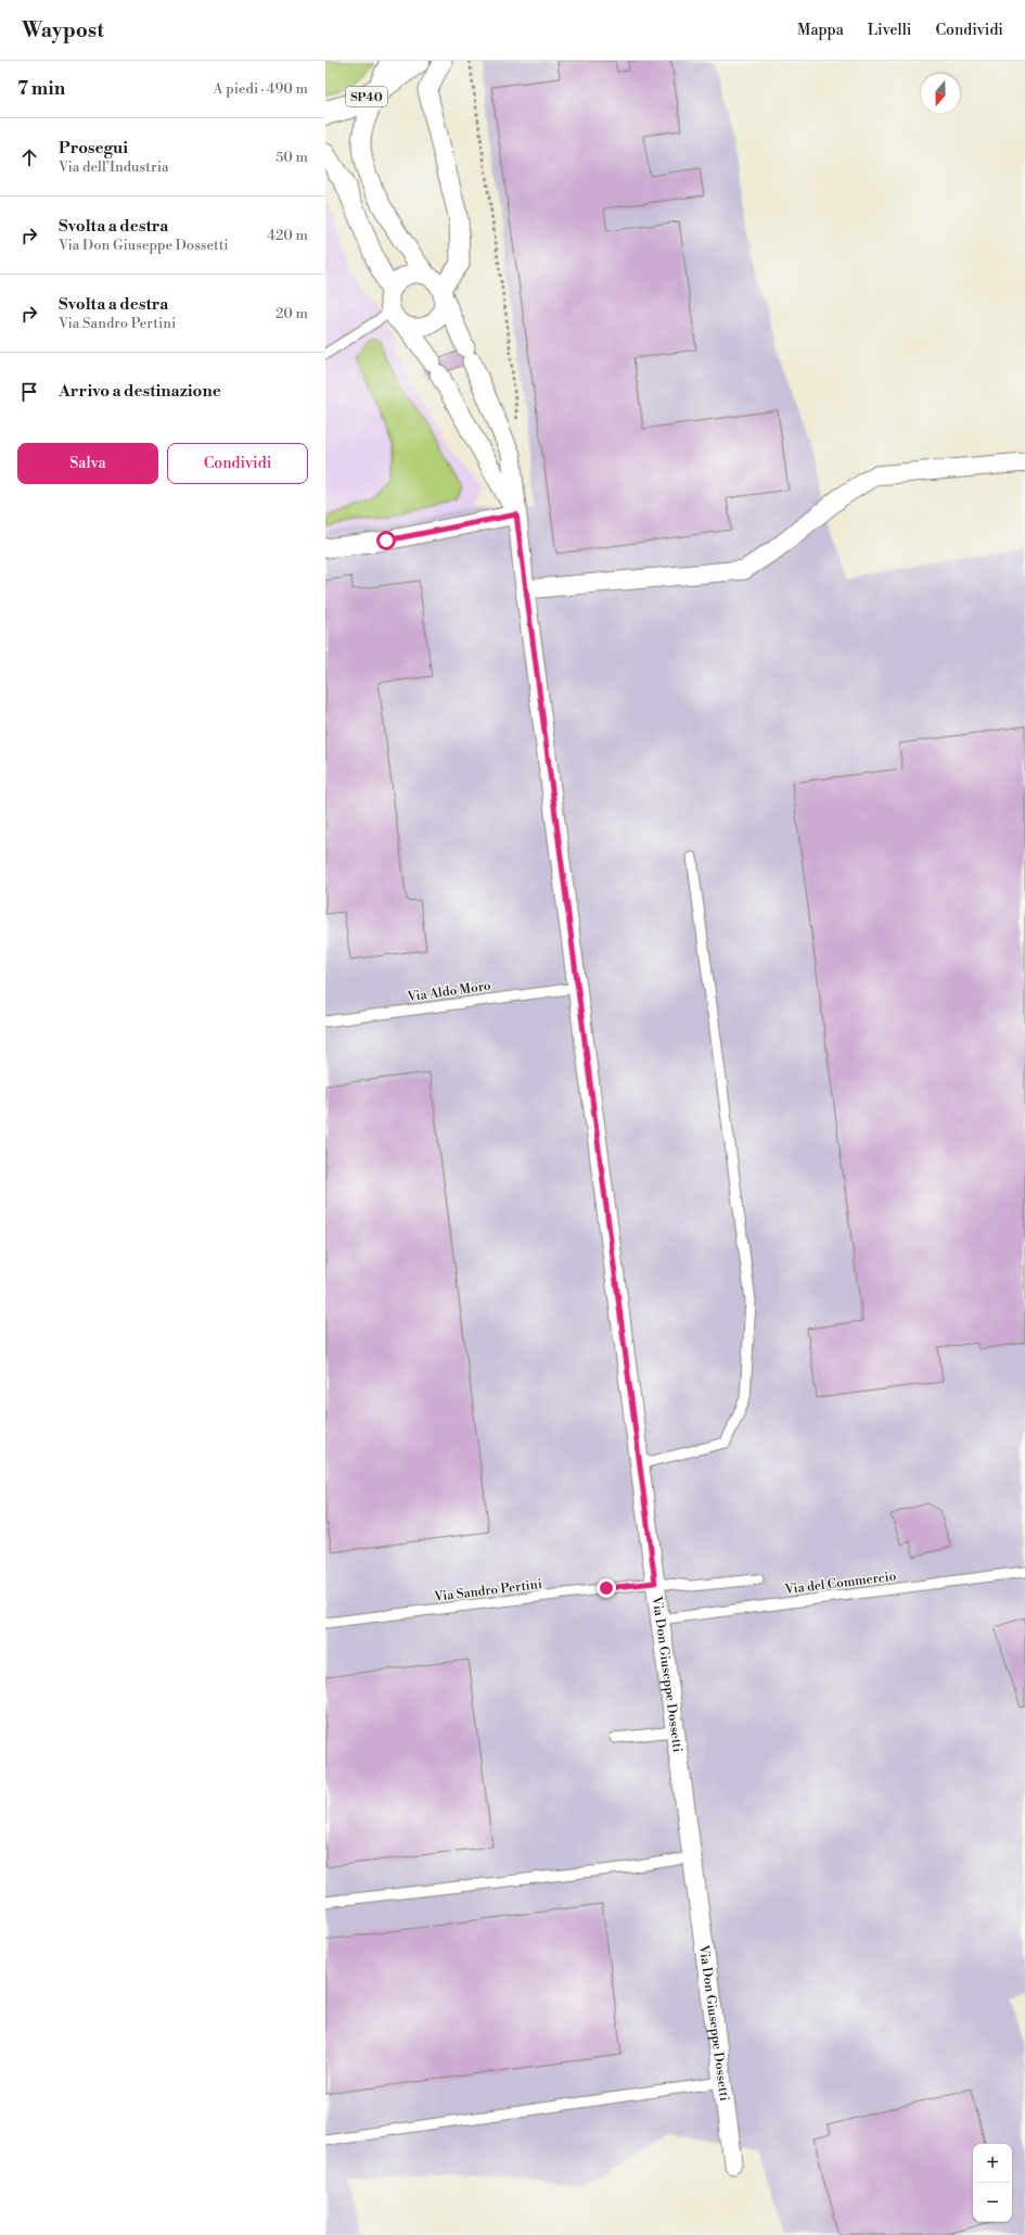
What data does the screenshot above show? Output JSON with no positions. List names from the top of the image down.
{
  "streets": {
    "main road": ["SP40"],
    "street": ["Via Don Giuseppe Dossetti"],
    "lane": ["Via Aldo Moro", "Via del Commercio", "Via Sandro Pertini"]
  },
  "crossings": [
    ["SP40", "Via Don Giuseppe Dossetti"],
    ["Via Aldo Moro", "Via Don Giuseppe Dossetti"],
    ["Via del Commercio", "Via Don Giuseppe Dossetti"],
    ["Via Sandro Pertini", "Via Don Giuseppe Dossetti"]
  ],
  "north": "bottom",
  "page": {
    "header": "Waypost",
    "nav": ["Mappa", "Livelli", "Condividi"],
    "heading": ["7 min", "A piedi · 490 m"],
    "list": [
      ["Prosegui", "Via dell’Industria", "50 m"],
      ["Svolta a destra", "Via Don Giuseppe Dossetti", "420 m"],
      ["Svolta a destra", "Via Sandro Pertini", "20 m"],
      "Arrivo a destinazione"
    ],
    "buttons": ["Salva", "Condividi"],
    "map_buttons": ["+", "−"]
  }
}
